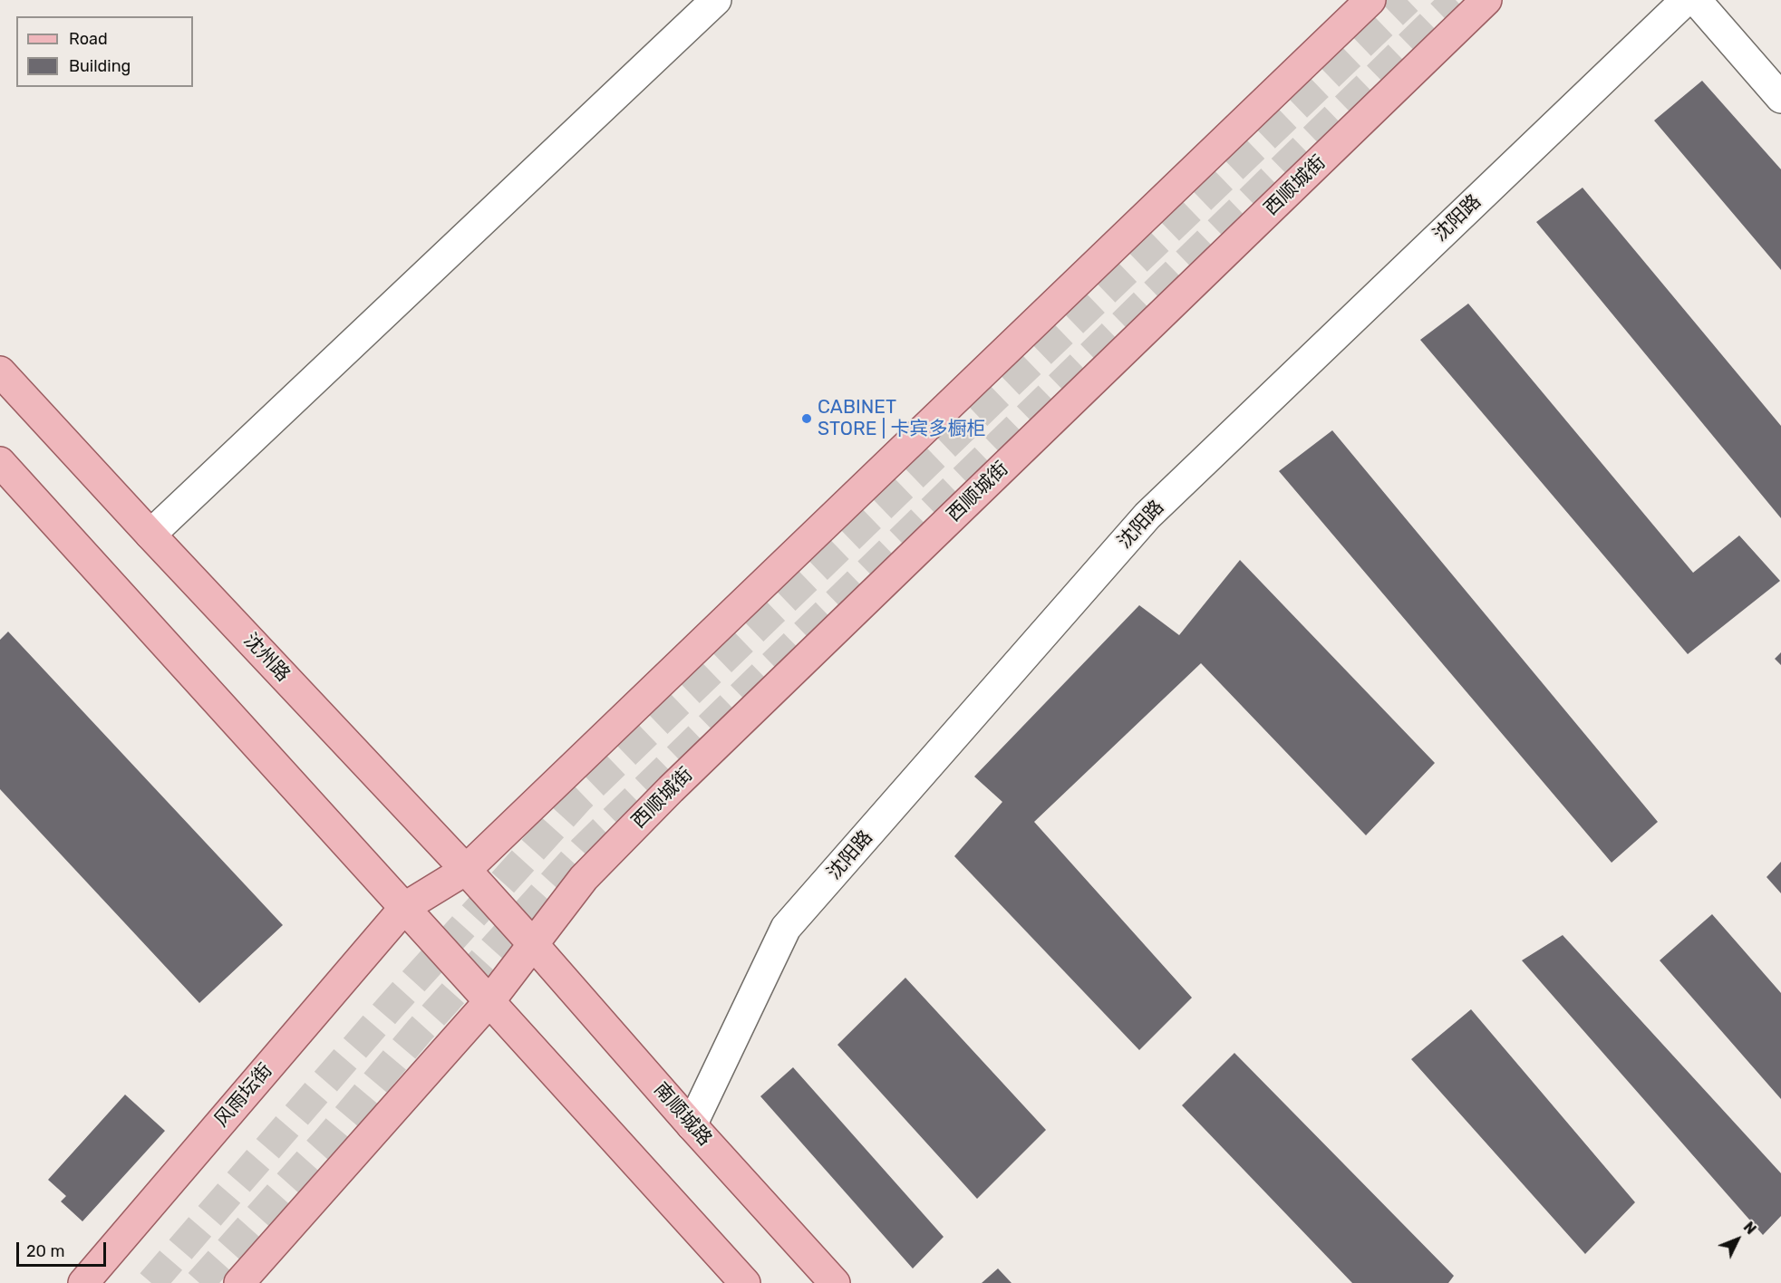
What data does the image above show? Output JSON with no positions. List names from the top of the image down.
{
  "streets": {
    "main road": [
      "西顺城街",
      "沈州路",
      "风雨坛街",
      "南顺城路"
    ],
    "street": ["沈阳路"]
  },
  "crossings": [
    ["西顺城街", "沈州路"],
    ["西顺城街", "南顺城路"],
    ["沈阳路", "南顺城路"],
    ["沈州路", "南顺城路"]
  ],
  "places": ["CABINET STORE | 卡宾多橱柜"],
  "legend": ["Road", "Building"],
  "scale_bar": "20 m",
  "north": "top right"
}
